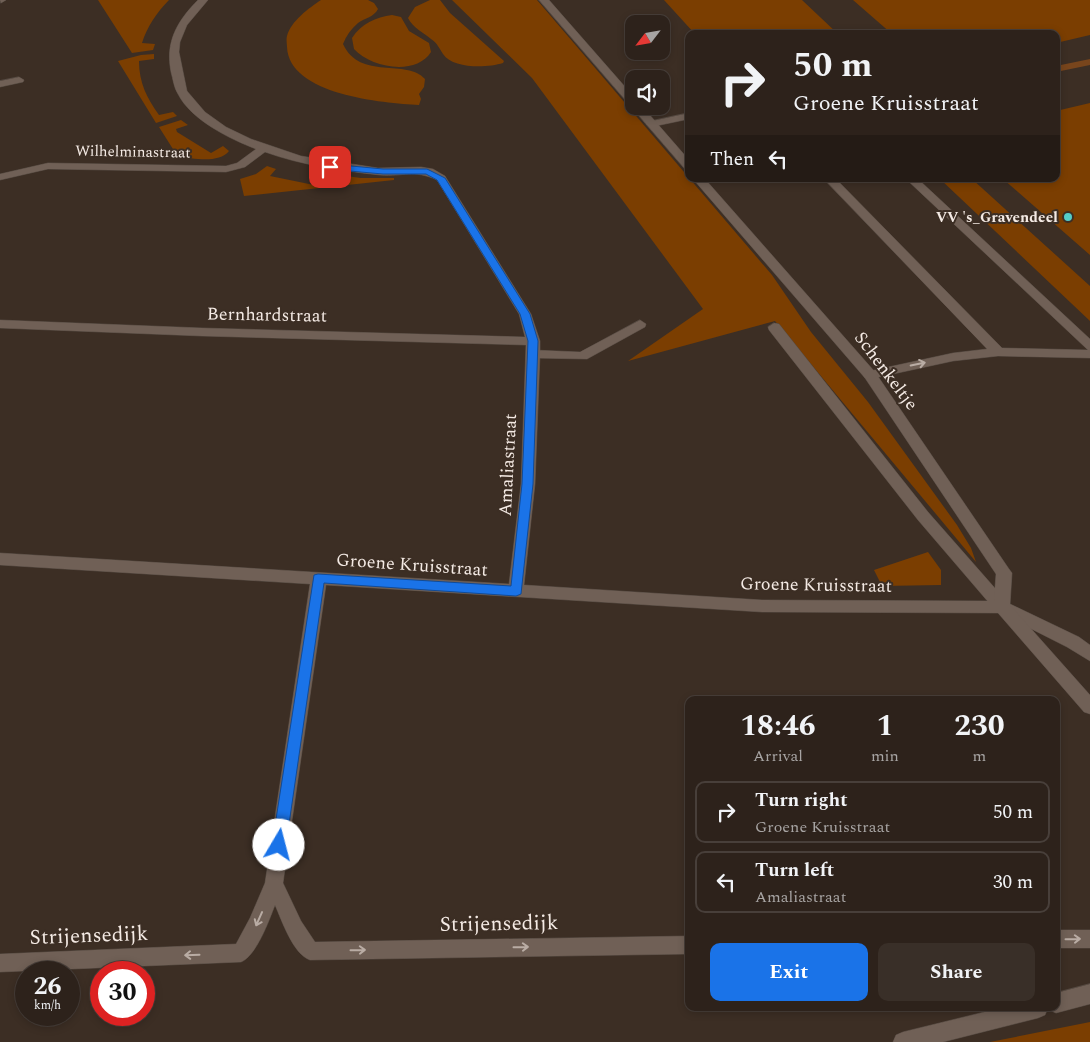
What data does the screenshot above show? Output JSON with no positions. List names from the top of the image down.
{
  "streets": {
    "street": [
      "Wilhelminastraat",
      "Bernhardstraat",
      "Schenkeltje",
      "Amaliastraat",
      "Groene Kruisstraat",
      "Strijensedijk"
    ]
  },
  "crossings": [
    ["Wilhelminastraat", "Amaliastraat"],
    ["Bernhardstraat", "Amaliastraat"],
    ["Schenkeltje", "Groene Kruisstraat"],
    ["Amaliastraat", "Groene Kruisstraat"]
  ],
  "places": ["VV 's_Gravendeel"],
  "north": "bottom left",
  "page": {
    "turn": ["50 m", "Groene Kruisstraat"],
    "then": "Then",
    "eta": [
      "18:46",
      "Arrival",
      "1",
      "min",
      "230",
      "m"
    ],
    "list": [
      {
        "name": "Turn right",
        "note": "Groene Kruisstraat",
        "value": "50 m"
      },
      {
        "name": "Turn left",
        "note": "Amaliastraat",
        "value": "30 m"
      }
    ],
    "buttons": ["Exit", "Share"],
    "speed": "26 km/h",
    "limit": "30"
  }
}
